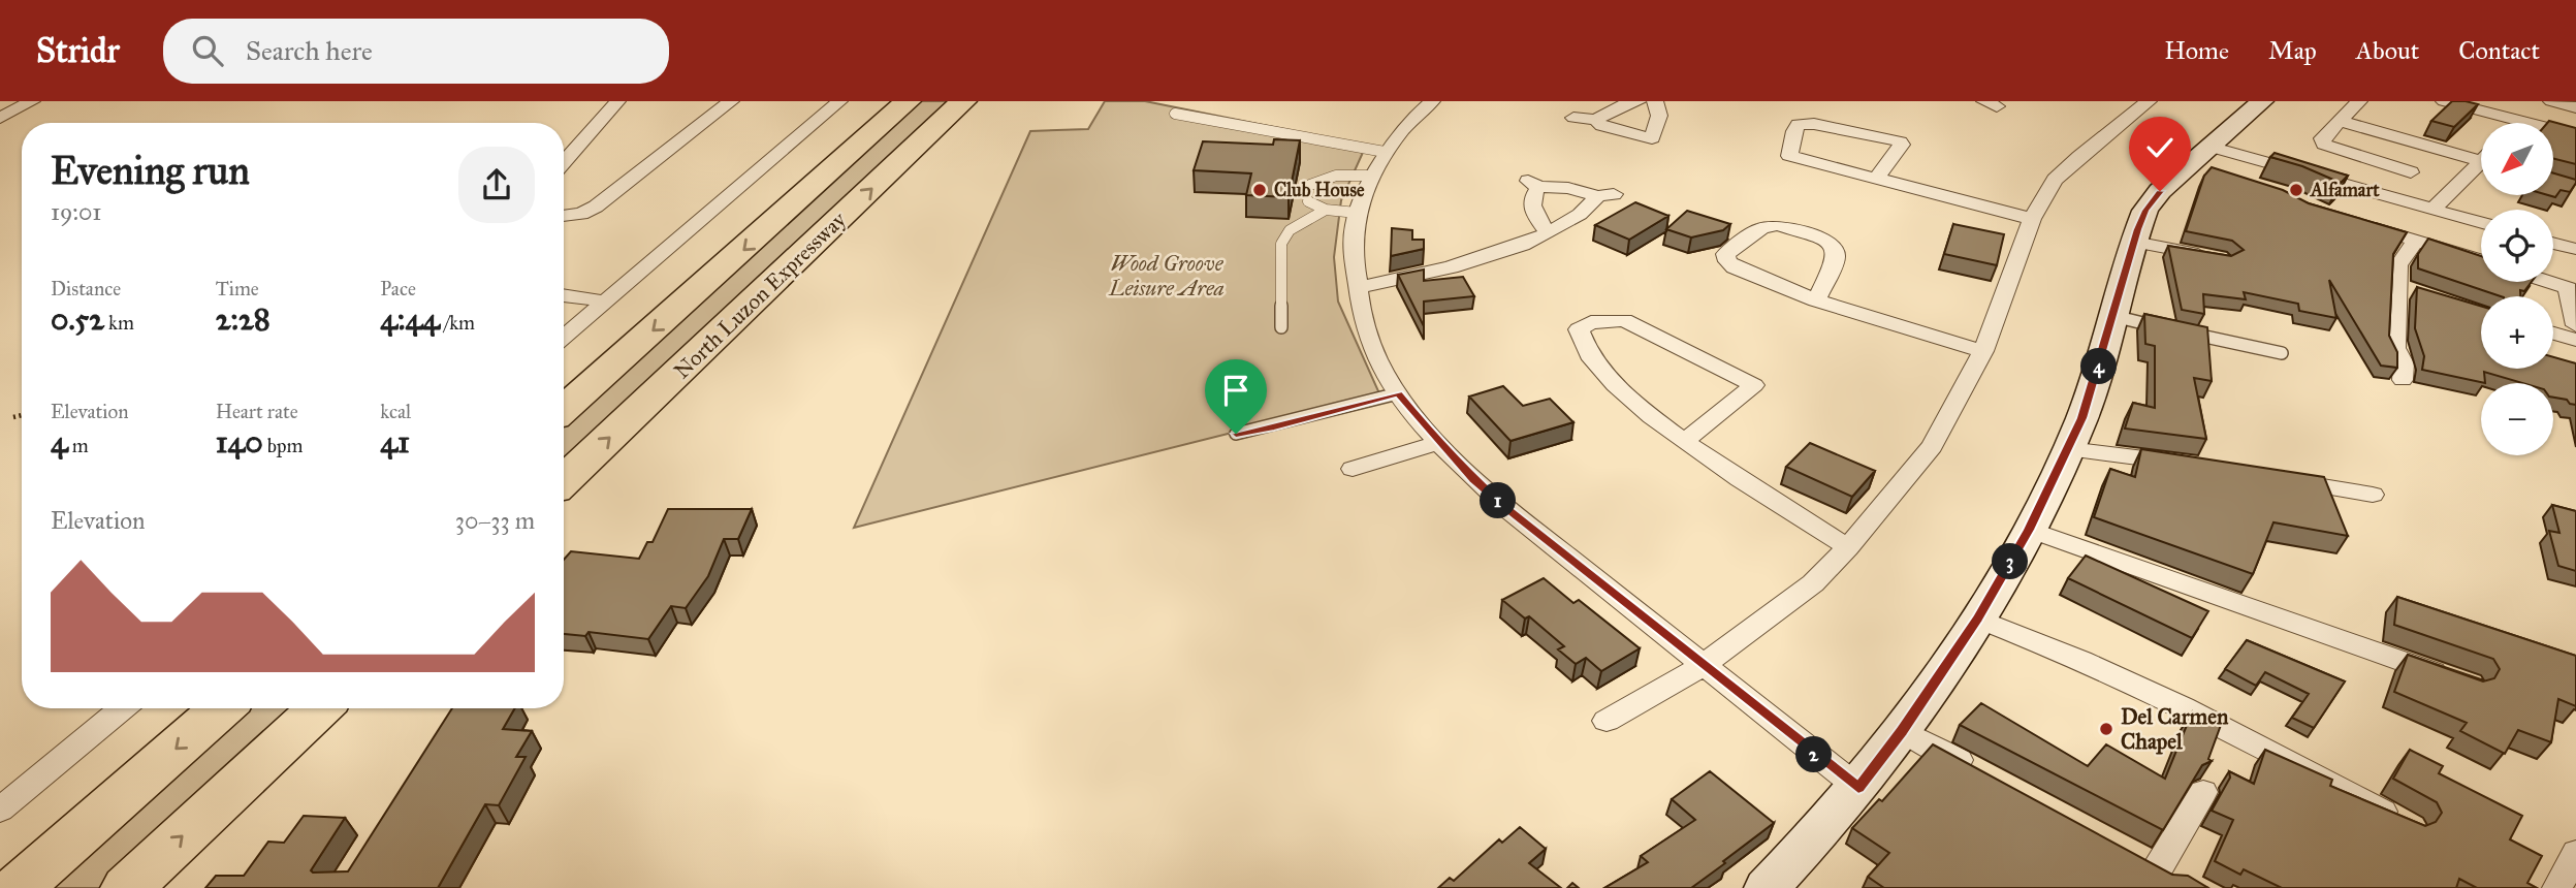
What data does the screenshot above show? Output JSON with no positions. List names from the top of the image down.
{
  "streets": {
    "highway": ["North Luzon Expressway"]
  },
  "parks": ["Wood Groove Leisure Area"],
  "places": ["Club House", "Alfamart", "Del Carmen Chapel"],
  "north": "bottom left",
  "page": {
    "header": "Stridr",
    "search": "Search here",
    "nav": [
      "Home",
      "Map",
      "About",
      "Contact"
    ],
    "map_buttons": ["+", "−"],
    "heading": ["Evening run", "19:01"],
    "stats": [
      ["Distance", "0.52 km"],
      ["Time", "2:28"],
      ["Pace", "4:44 /km"],
      ["Elevation", "4 m"],
      ["Heart rate", "140 bpm"],
      ["kcal", "41"]
    ],
    "pins": [
      "4",
      "1",
      "3",
      "2"
    ],
    "chart": ["Elevation", "30–33 m"]
  }
}
